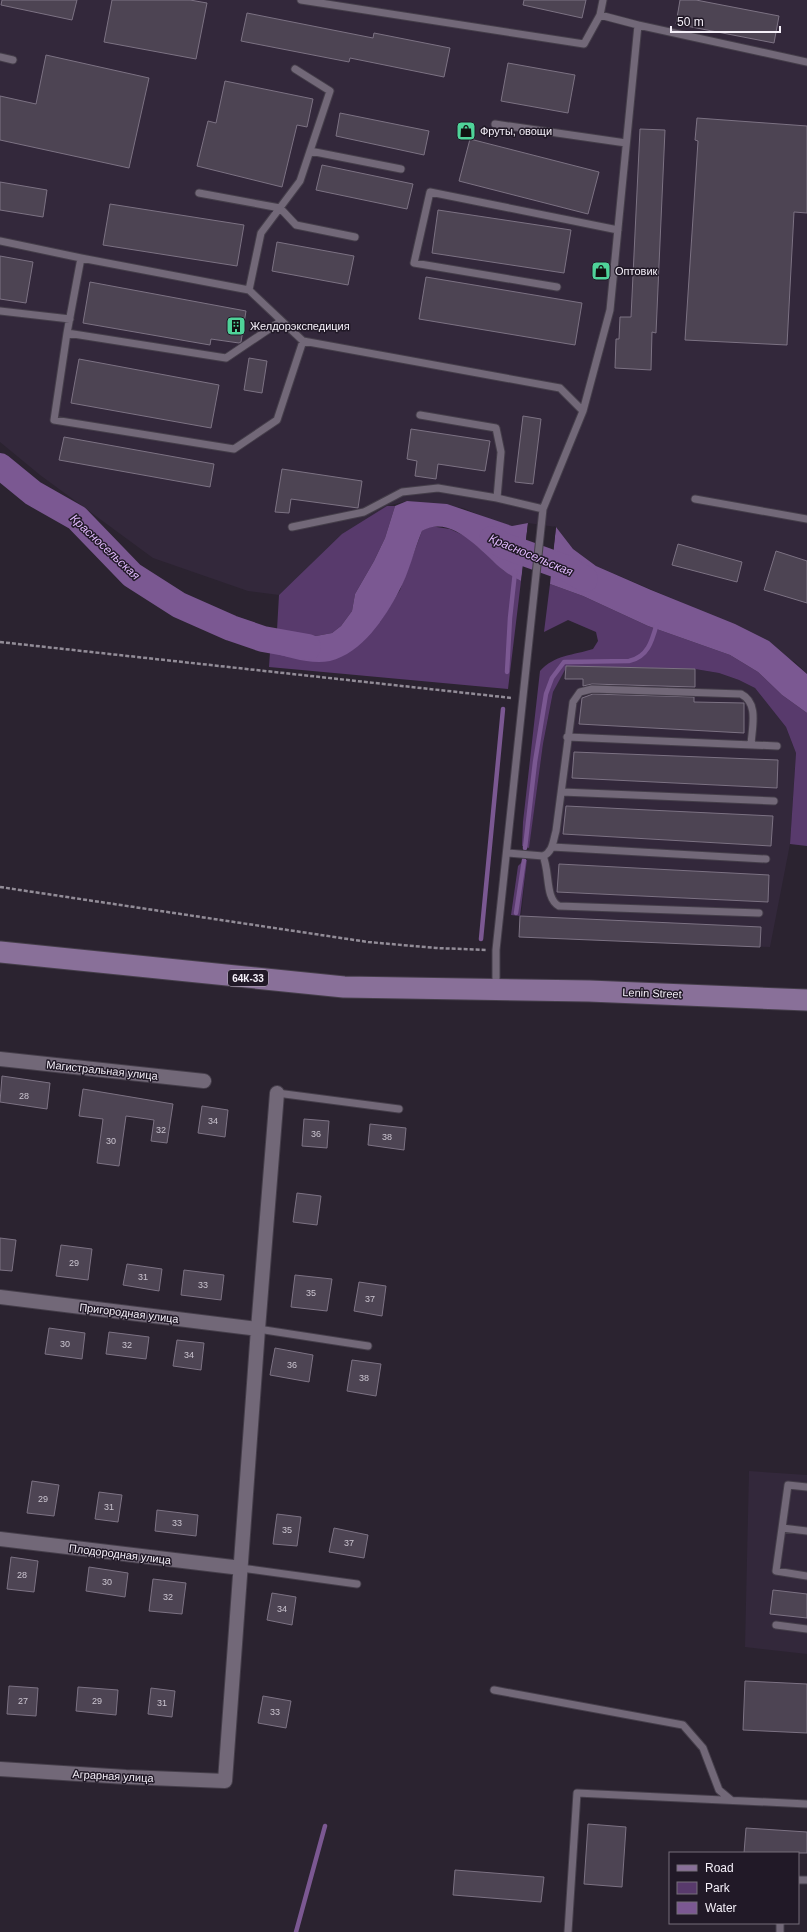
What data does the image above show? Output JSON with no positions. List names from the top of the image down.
{
  "streets": {
    "main road": ["64К-33", "Lenin Street"],
    "street": [
      "Магистральная улица",
      "Пригородная улица",
      "Плодородная улица",
      "Аграрная улица"
    ]
  },
  "crossings": [
    ["64К-33", "Lenin Street"],
    ["Плодородная улица", "Аграрная улица"]
  ],
  "water": ["Красносельская"],
  "places": {
    "shop": ["Фруты, овощи", "Оптовик"],
    "building": ["Желдорэкспедиция"]
  },
  "house_numbers": [
    "28",
    "34",
    "32",
    "36",
    "38",
    "30",
    "29",
    "31",
    "33",
    "35",
    "37",
    "30",
    "32",
    "34",
    "36",
    "38",
    "29",
    "31",
    "33",
    "35",
    "37",
    "28",
    "30",
    "32",
    "34",
    "27",
    "29",
    "31",
    "33"
  ],
  "legend": ["Road", "Park", "Water"],
  "scale_bar": "50 m"
}
